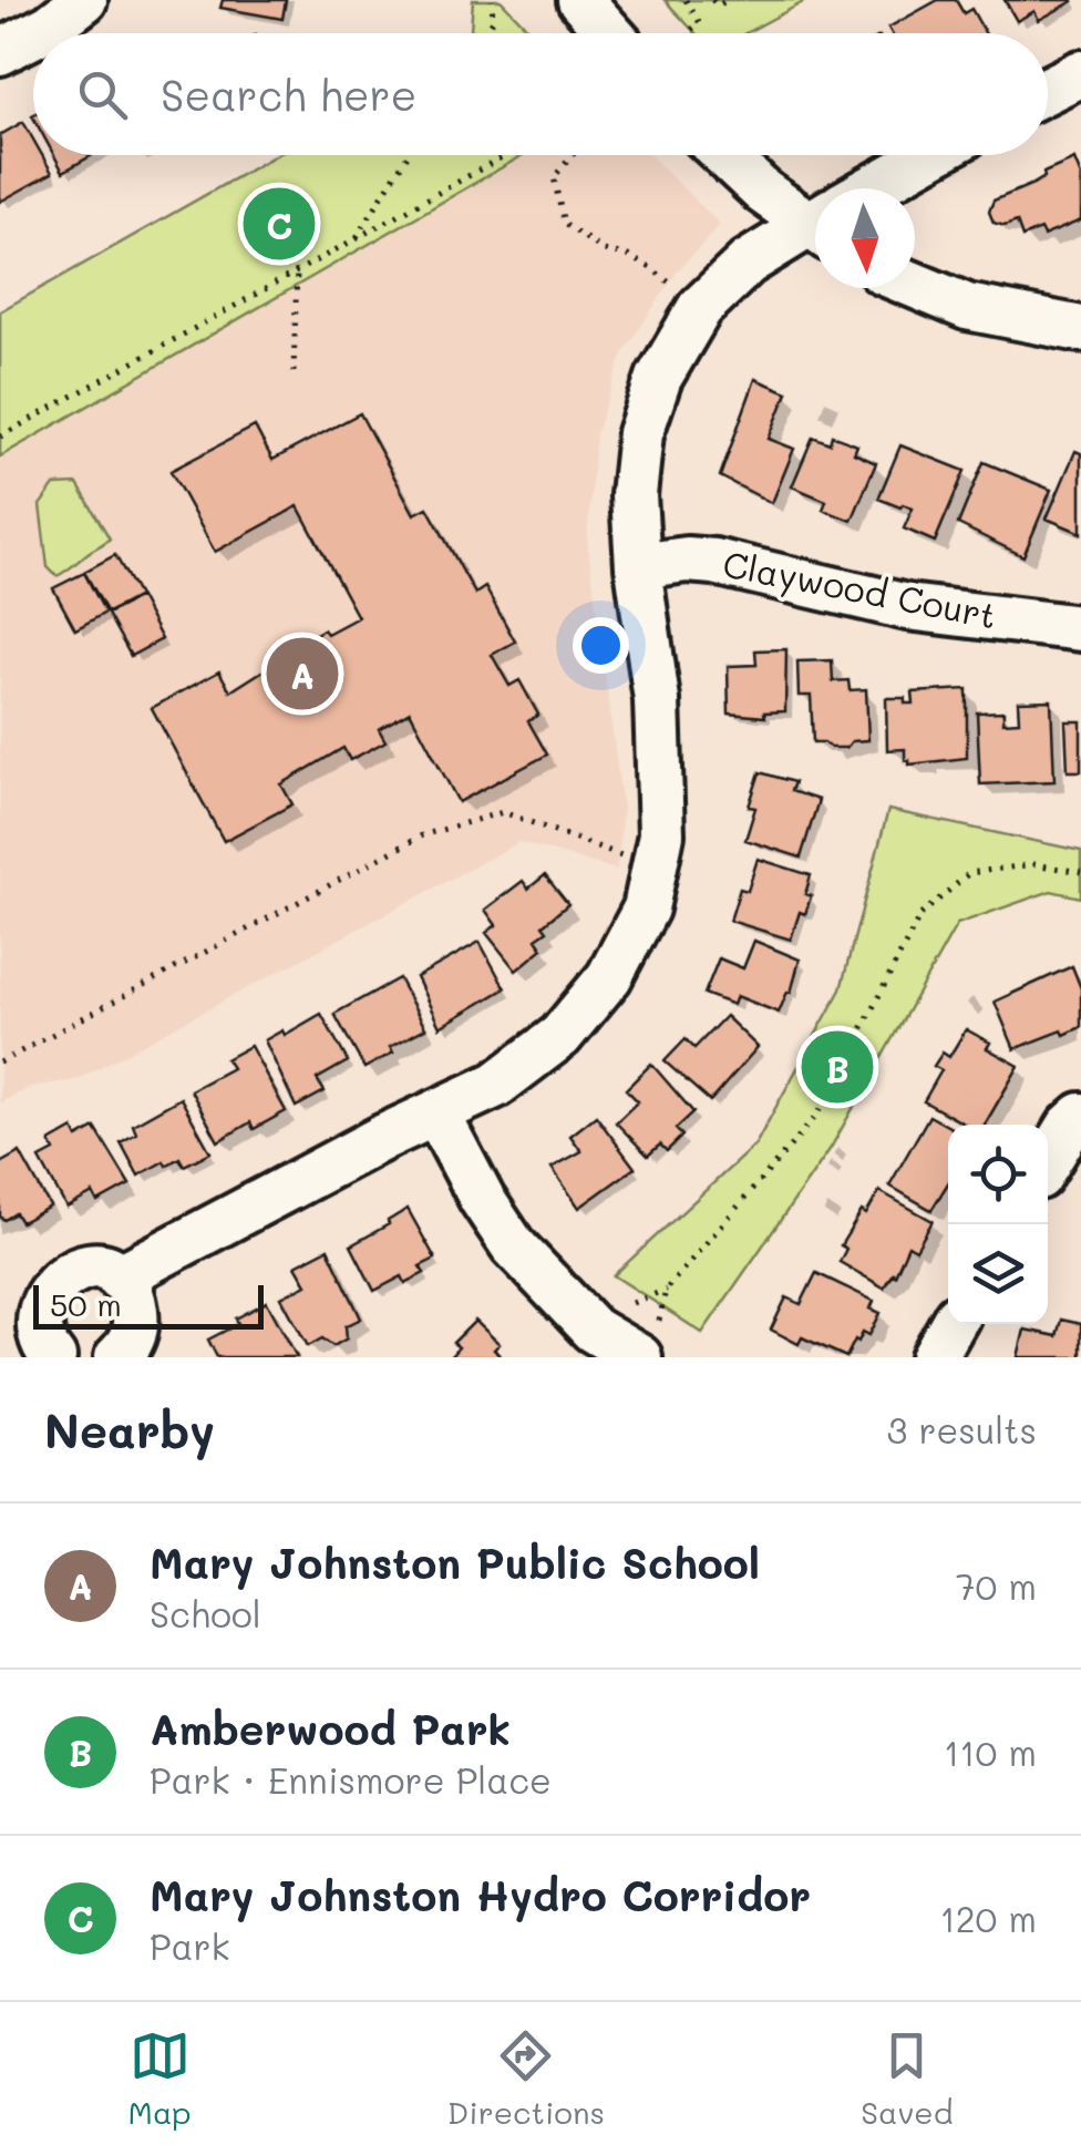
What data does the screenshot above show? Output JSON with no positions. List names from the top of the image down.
{
  "streets": {
    "street": ["Claywood Court"]
  },
  "scale_bar": "50 m",
  "north": "bottom",
  "page": {
    "search": "Search here",
    "pins": ["C", "A", "B"],
    "scale": "50 m",
    "heading": ["Nearby", "3 results"],
    "list": [
      {
        "mark": "A",
        "name": "Mary Johnston Public School",
        "note": "School",
        "value": "70 m"
      },
      {
        "mark": "B",
        "name": "Amberwood Park",
        "note": "Park · Ennismore Place",
        "value": "110 m"
      },
      {
        "mark": "C",
        "name": "Mary Johnston Hydro Corridor",
        "note": "Park",
        "value": "120 m"
      }
    ],
    "nav": ["Map", "Directions", "Saved"]
  }
}
